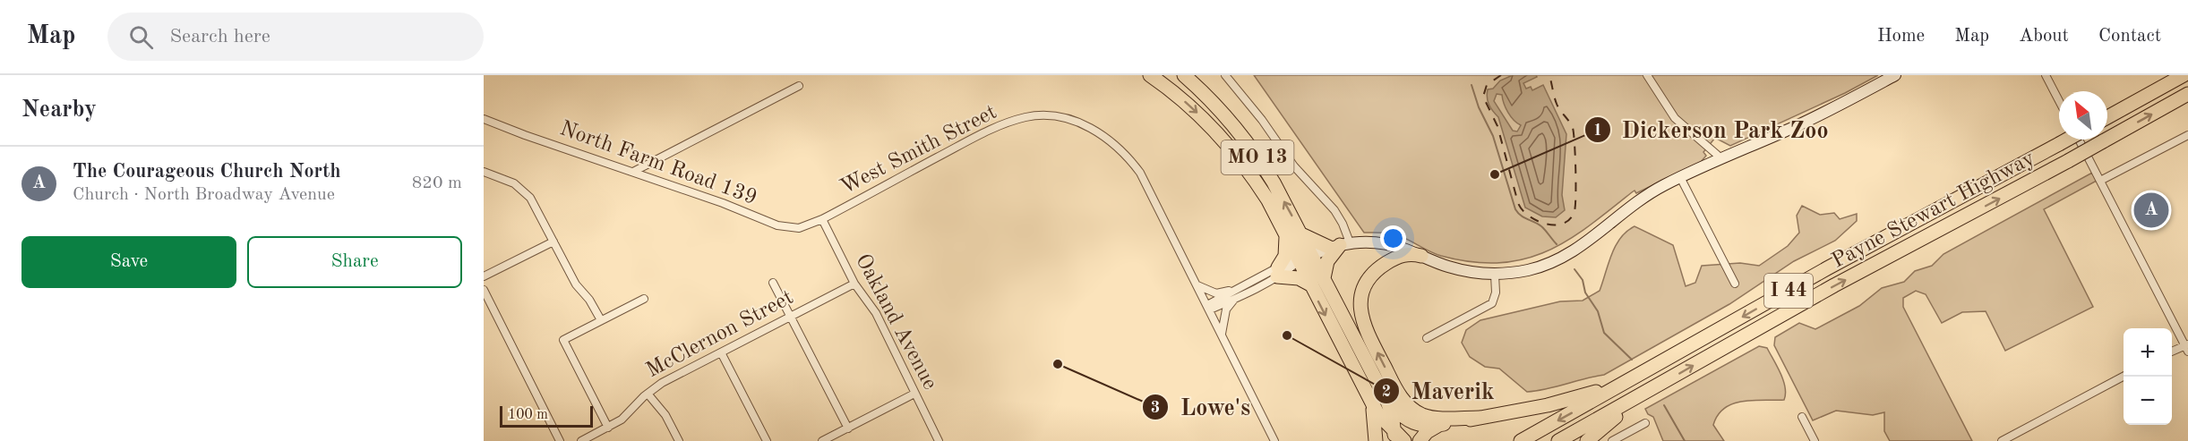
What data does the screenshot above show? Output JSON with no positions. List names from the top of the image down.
{
  "streets": {
    "highway": ["MO 13", "Payne Stewart Highway", "I 44"],
    "street": [
      "West Smith Street",
      "North Farm Road 139",
      "Oakland Avenue",
      "McClernon Street"
    ]
  },
  "crossings": [
    ["West Smith Street", "North Farm Road 139"],
    ["West Smith Street", "Oakland Avenue"],
    ["North Farm Road 139", "Oakland Avenue"],
    ["Oakland Avenue", "McClernon Street"]
  ],
  "places": ["Dickerson Park Zoo", "Maverik", "Lowe's"],
  "scale_bar": "100 m",
  "north": "top left",
  "page": {
    "header": "Map",
    "search": "Search here",
    "nav": [
      "Home",
      "Map",
      "About",
      "Contact"
    ],
    "heading": "Nearby",
    "list": [
      {
        "mark": "A",
        "name": "The Courageous Church North",
        "note": "Church · North Broadway Avenue",
        "value": "820 m"
      }
    ],
    "pins": "A",
    "buttons": ["Save", "Share"],
    "map_buttons": ["+", "−"],
    "scale": "100 m"
  }
}
